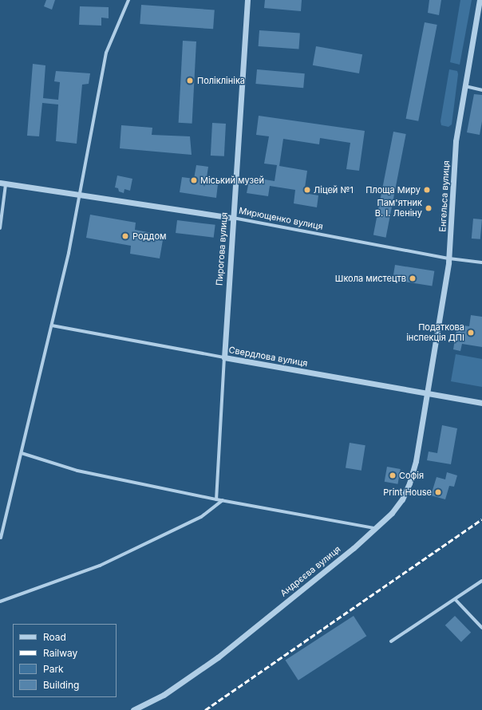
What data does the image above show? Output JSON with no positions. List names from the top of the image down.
{
  "streets": {
    "street": [
      "Енгельса вулиця",
      "Мирющенко вулиця",
      "Пирогова вулиця",
      "Свердлова вулиця",
      "Андрєєва вулиця"
    ]
  },
  "crossings": [
    ["Енгельса вулиця", "Мирющенко вулиця"],
    ["Енгельса вулиця", "Свердлова вулиця"],
    ["Енгельса вулиця", "Андрєєва вулиця"],
    ["Мирющенко вулиця", "Пирогова вулиця"],
    ["Пирогова вулиця", "Свердлова вулиця"],
    ["Свердлова вулиця", "Андрєєва вулиця"]
  ],
  "places": [
    "Поліклініка",
    "Міський музей",
    "Ліцей №1",
    "Площа Миру",
    "Пам'ятник В. І. Леніну",
    "Роддом",
    "Школа мистецтв",
    "Податкова інспекція ДПІ",
    "Софія",
    "Print House"
  ],
  "legend": [
    "Road",
    "Railway",
    "Park",
    "Building"
  ]
}
